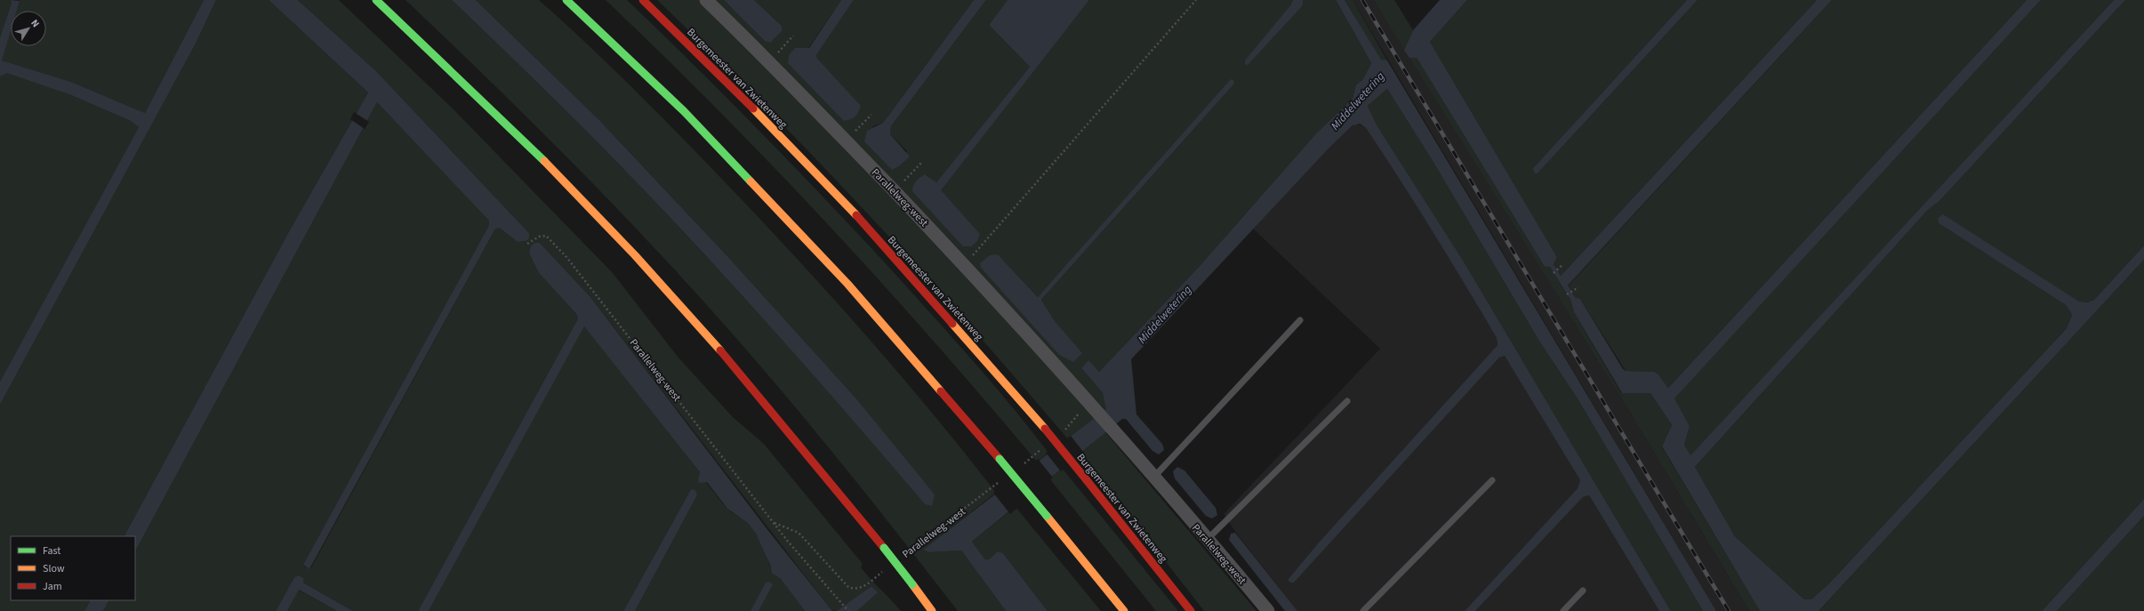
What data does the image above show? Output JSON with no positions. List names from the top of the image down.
{
  "streets": {
    "main road": ["Burgemeester van Zwietenweg"],
    "street": ["Parallelweg-west"]
  },
  "water": ["Middelwetering"],
  "legend": ["Fast", "Slow", "Jam"],
  "north": "top right"
}
